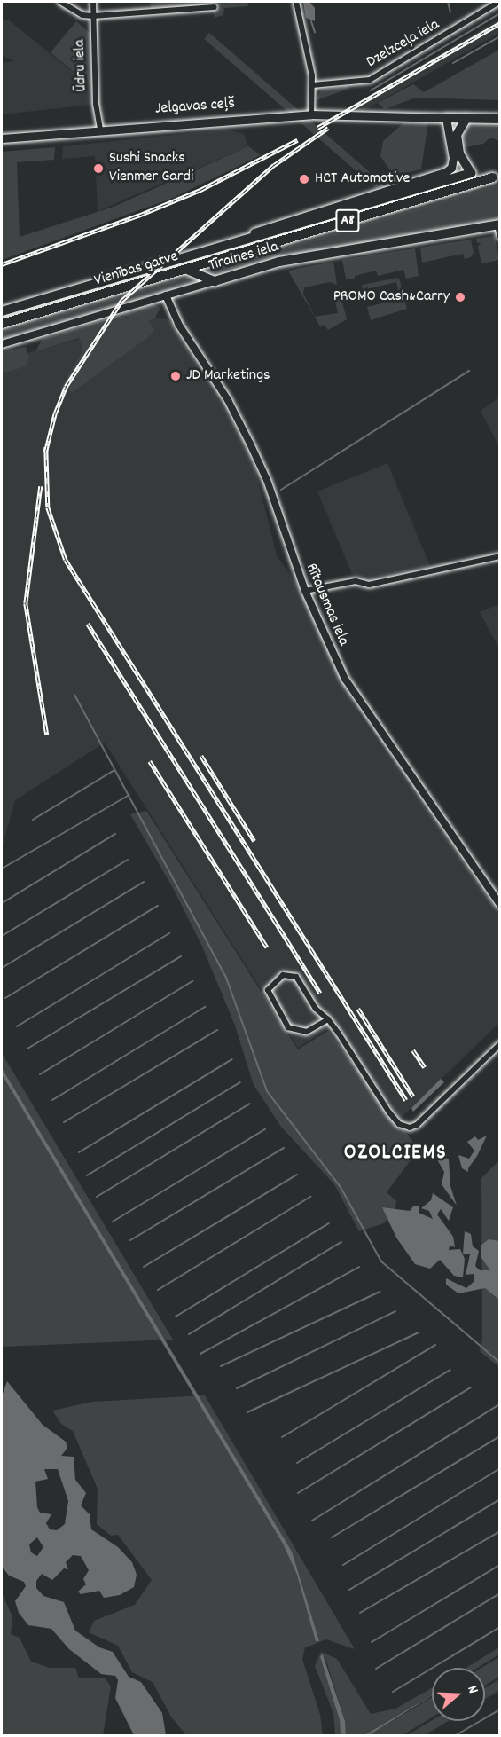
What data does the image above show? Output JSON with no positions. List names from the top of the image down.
{
  "streets": {
    "highway": ["A8", "Tīraines iela", "Vienības gatve"],
    "main road": ["Jelgavas ceļš"],
    "street": ["Dzelzceļa iela", "Ūdru iela", "Rītausmas iela"]
  },
  "crossings": [
    ["Ūdru iela", "Jelgavas ceļš"],
    ["Jelgavas ceļš", "Vienības gatve"],
    ["Tīraines iela", "Rītausmas iela"]
  ],
  "districts": ["OZOLCIEMS"],
  "places": [
    "Sushi Snacks Vienmer Gardi",
    "HCT Automotive",
    "PROMO Cash&Carry",
    "JD Marketings"
  ],
  "north": "right"
}
